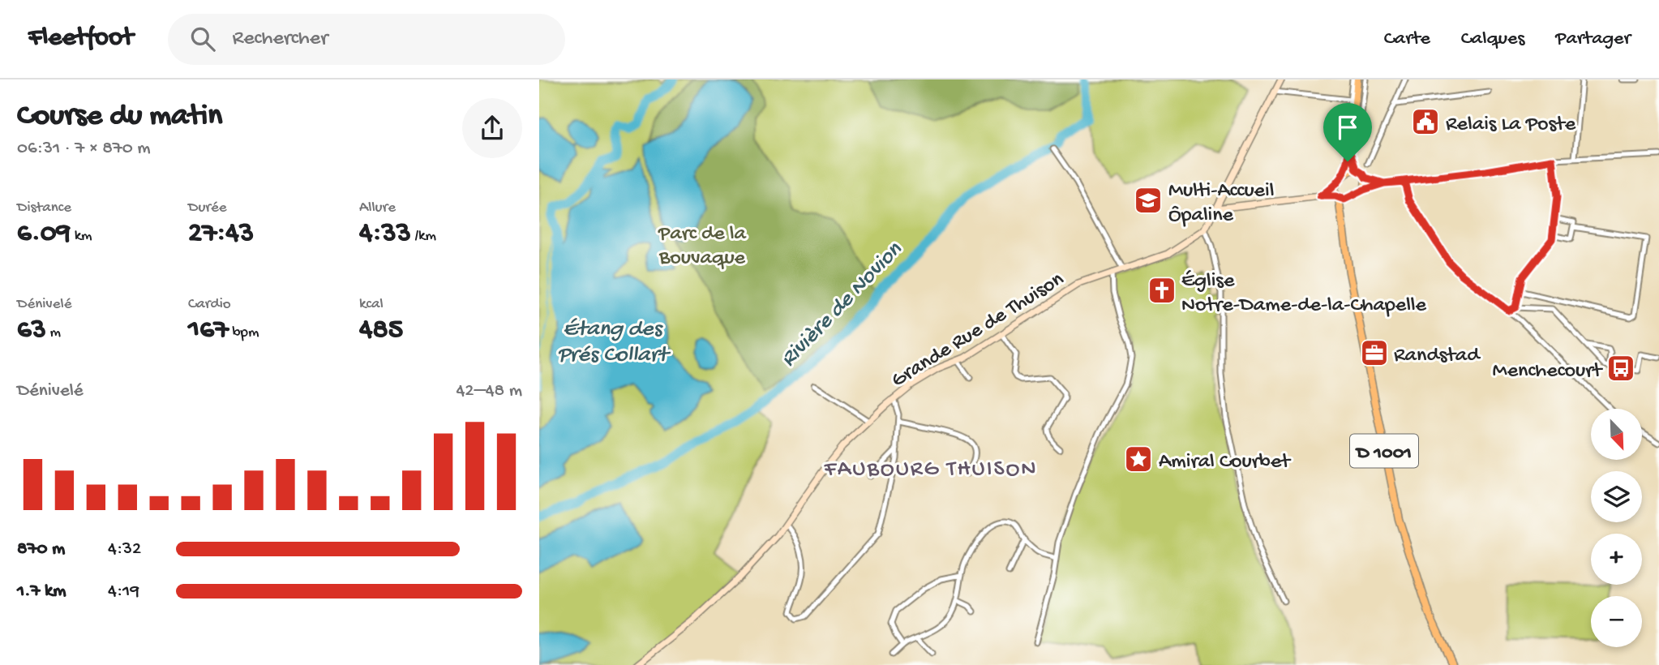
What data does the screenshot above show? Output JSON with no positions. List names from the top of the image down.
{
  "streets": {
    "main road": ["D 1001"],
    "street": ["Grande Rue de Thuison"]
  },
  "districts": ["FAUBOURG THUISON"],
  "water": ["Rivière de Novion", "Étang des Prés Collart"],
  "parks": ["Parc de la Bouvaque"],
  "places": {
    "public building": ["Relais La Poste"],
    "school or university": ["Multi-Accueil Ôpaline"],
    "church": ["Église Notre-Dame-de-la-Chapelle"],
    "office": ["Randstad"],
    "bus stop": ["Menchecourt"],
    "place": ["Amiral Courbet"]
  },
  "north": "bottom right",
  "page": {
    "header": "Fleetfoot",
    "search": "Rechercher",
    "nav": ["Carte", "Calques", "Partager"],
    "heading": ["Course du matin", "06:31 · 7 × 870 m"],
    "stats": [
      ["Distance", "6.09 km"],
      ["Durée", "27:43"],
      ["Allure", "4:33 /km"],
      ["Dénivelé", "63 m"],
      ["Cardio", "167 bpm"],
      ["kcal", "485"]
    ],
    "chart": ["Dénivelé", "42–48 m"],
    "map_buttons": ["+", "−"],
    "list": [
      {
        "name": "870 m",
        "note": "4:32"
      },
      {
        "name": "1.7 km",
        "note": "4:19"
      }
    ]
  }
}
